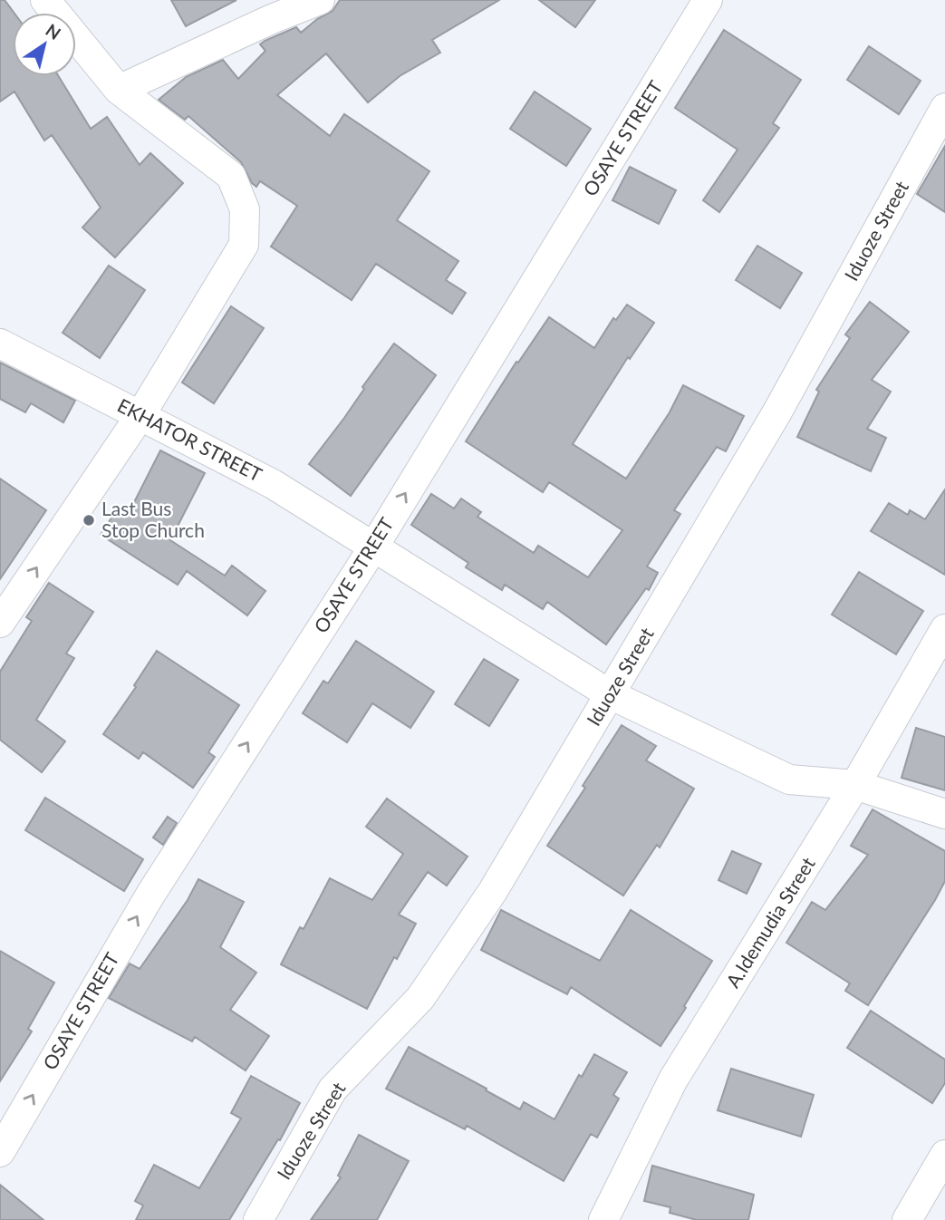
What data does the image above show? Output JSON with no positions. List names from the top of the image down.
{
  "streets": {
    "street": [
      "OSAYE STREET",
      "Iduoze Street",
      "EKHATOR STREET",
      "A.Idemudia Street"
    ]
  },
  "crossings": [
    ["OSAYE STREET", "EKHATOR STREET"],
    ["Iduoze Street", "EKHATOR STREET"],
    ["EKHATOR STREET", "A.Idemudia Street"]
  ],
  "one_way": ["OSAYE STREET"],
  "places": ["Last Bus Stop Church"],
  "north": "top right"
}
